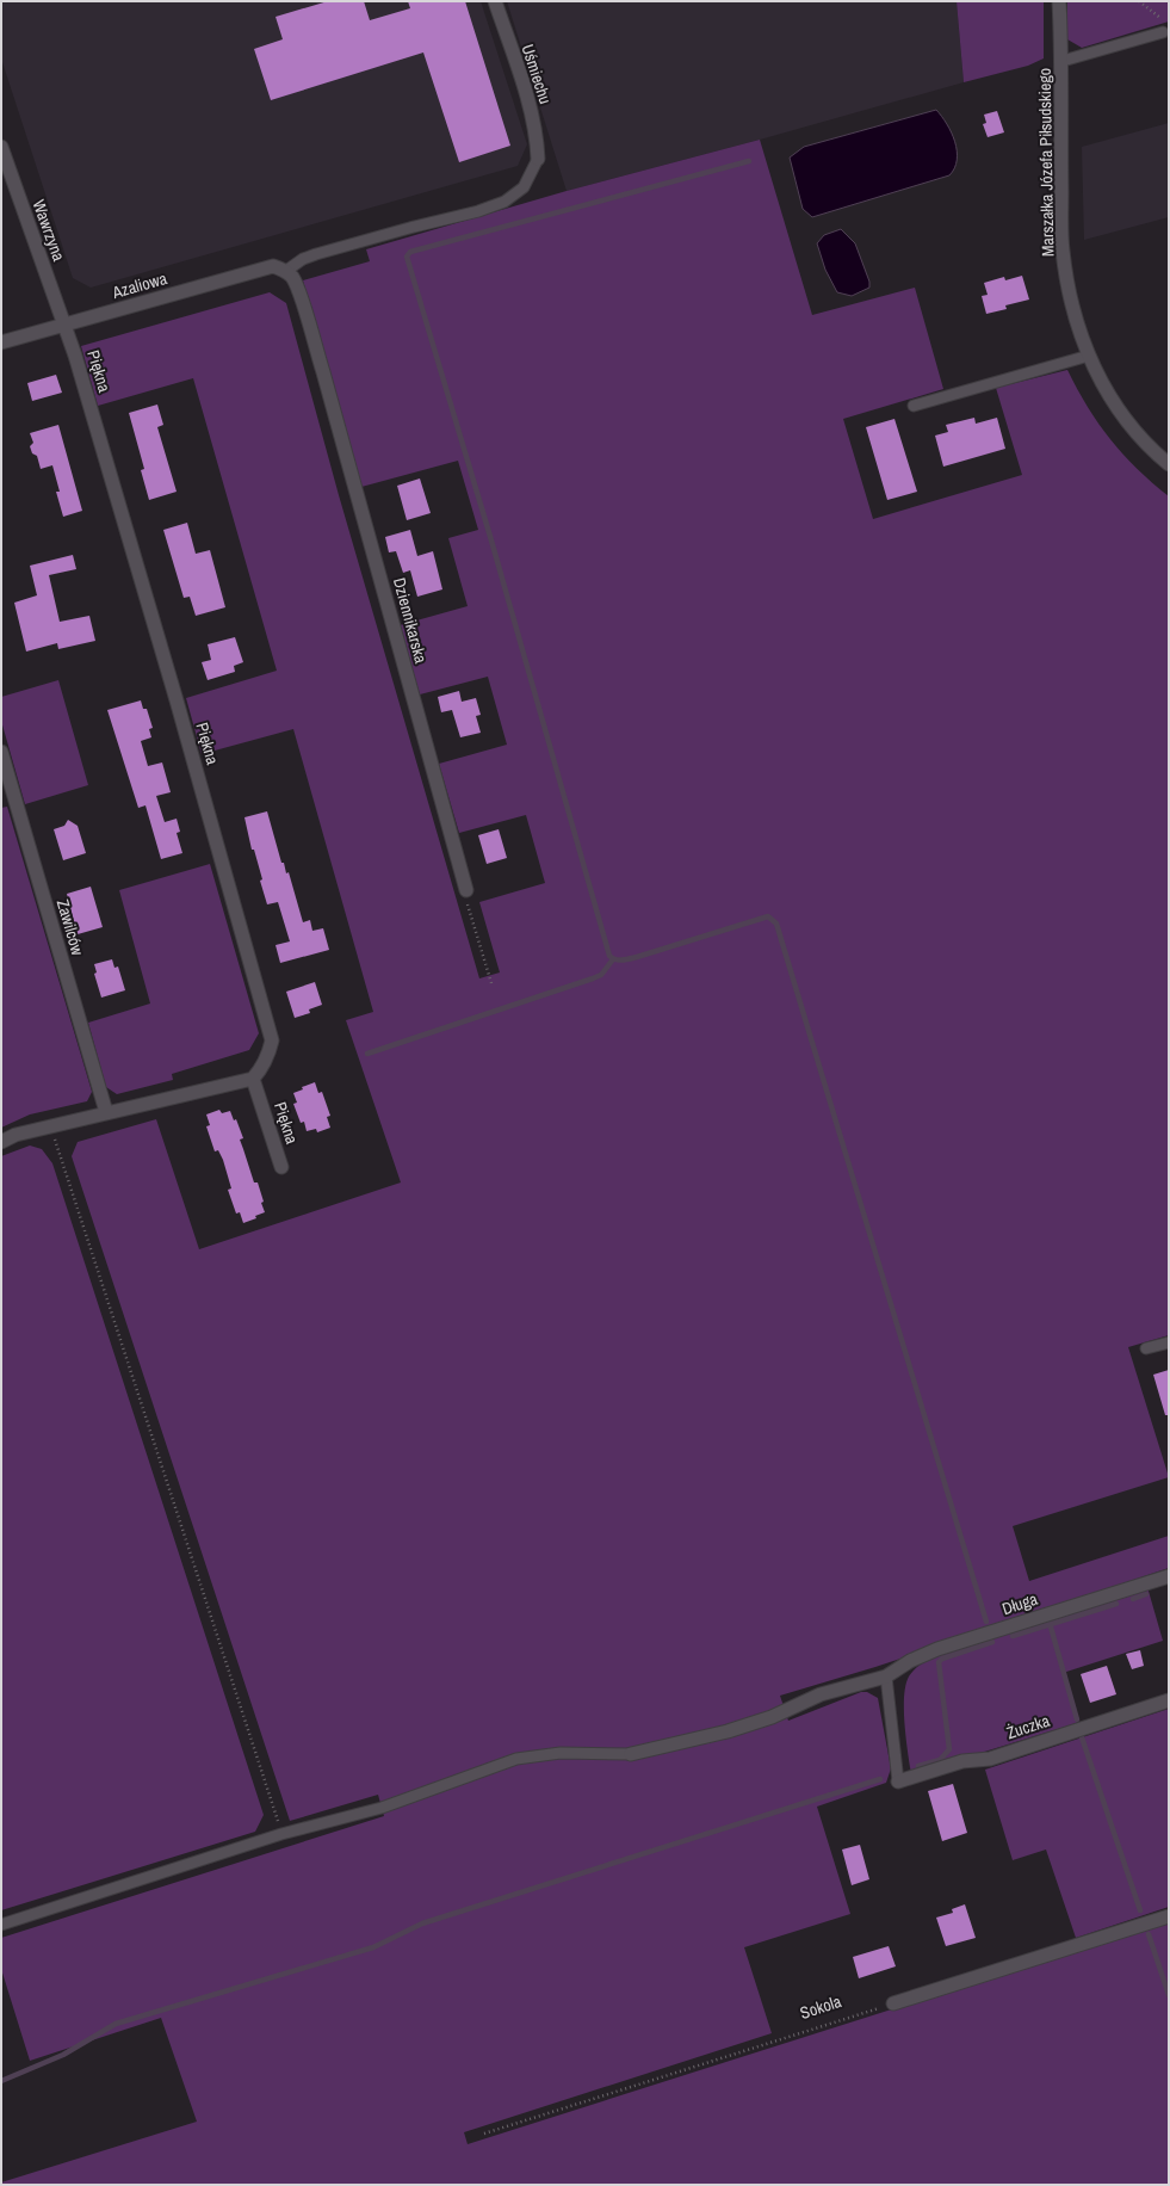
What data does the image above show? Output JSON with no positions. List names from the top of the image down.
{
  "streets": {
    "street": [
      "Uśmiechu",
      "Marszałka Józefa Piłsudskiego",
      "Wawrzyna",
      "Azaliowa",
      "Piękna",
      "Dziennikarska",
      "Zawilców",
      "Długa",
      "Żuczka"
    ],
    "path": ["Sokola"]
  },
  "crossings": [
    ["Wawrzyna", "Azaliowa"],
    ["Wawrzyna", "Piękna"],
    ["Azaliowa", "Piękna"],
    ["Azaliowa", "Dziennikarska"]
  ]
}
